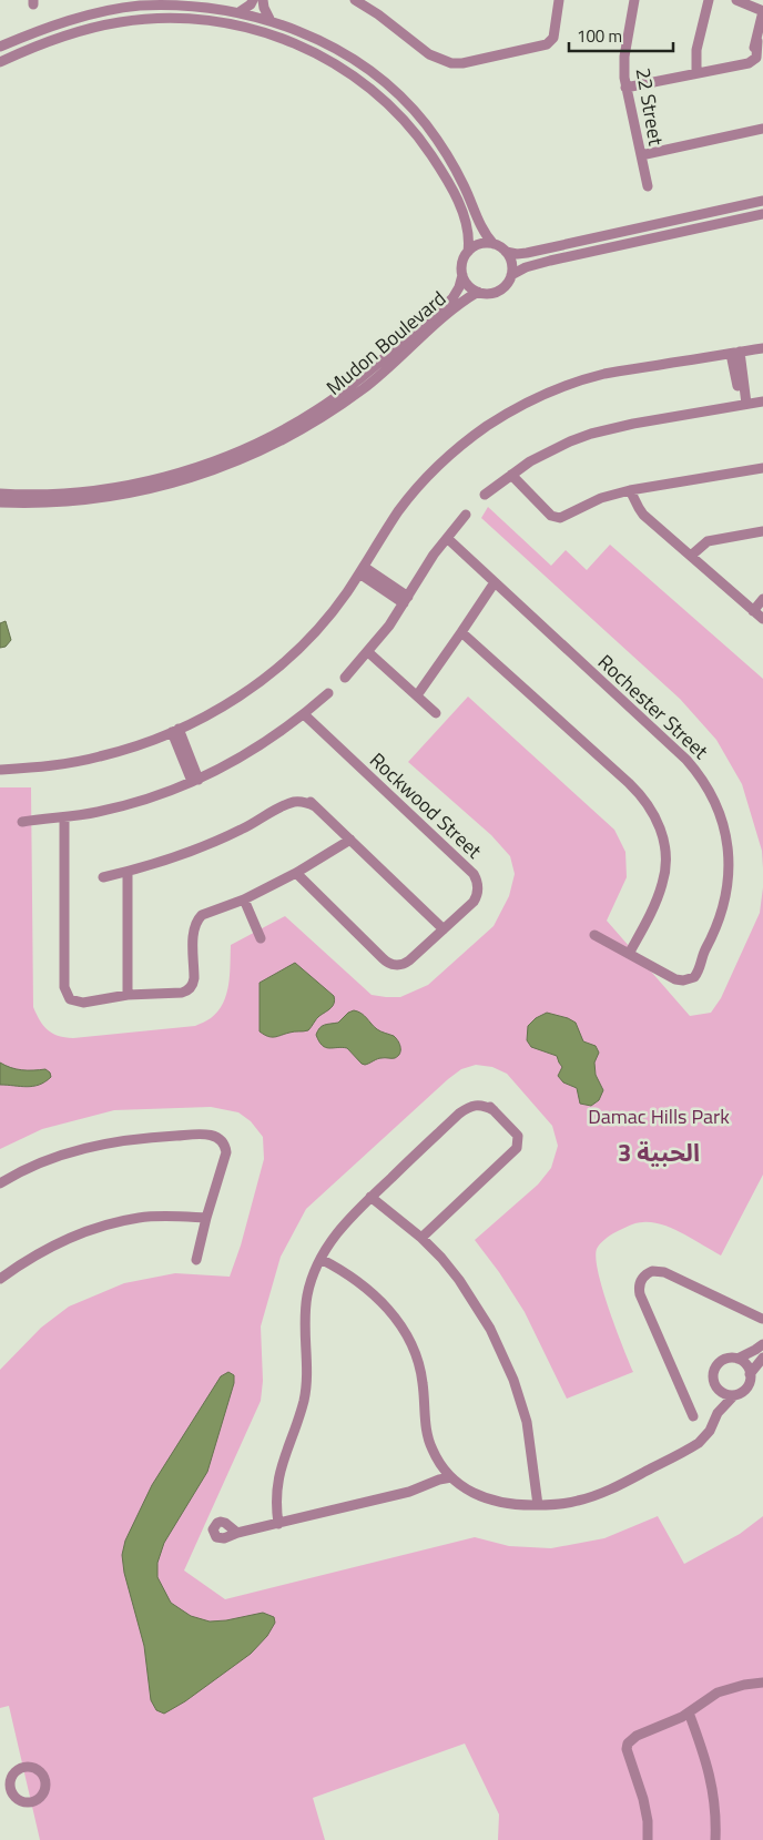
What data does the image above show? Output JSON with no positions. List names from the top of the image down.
{
  "streets": {
    "street": [
      "22 Street",
      "Mudon Boulevard",
      "Rochester Street",
      "Rockwood Street"
    ]
  },
  "districts": ["الحبية 3"],
  "parks": ["Damac Hills Park"],
  "scale_bar": "100 m"
}
